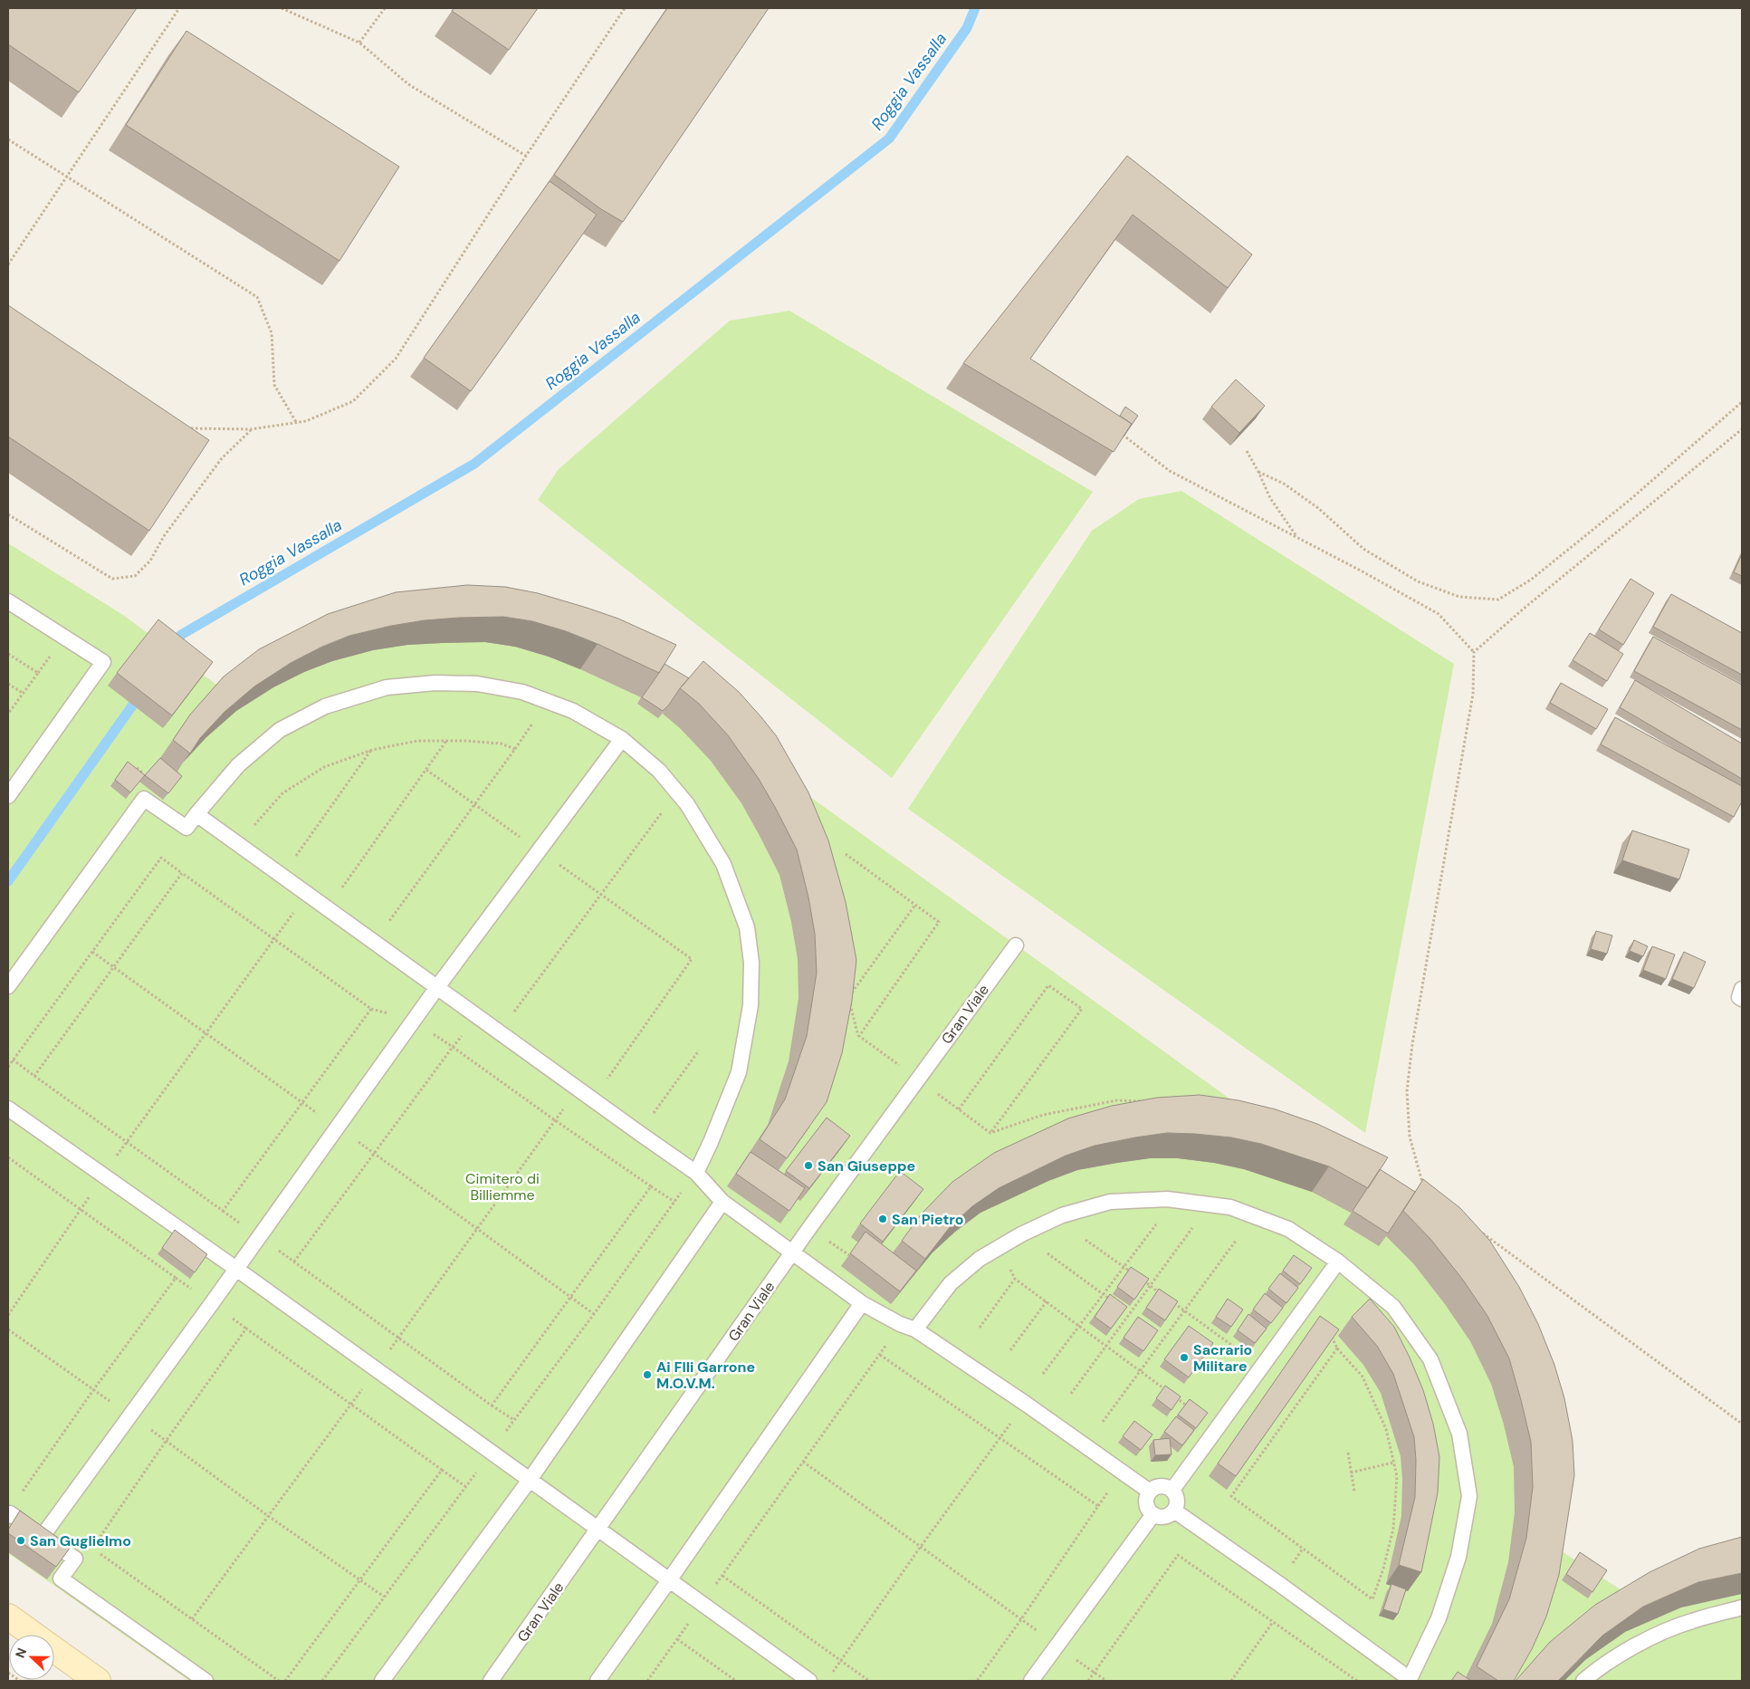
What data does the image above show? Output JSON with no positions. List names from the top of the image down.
{
  "streets": {
    "lane": ["Gran Viale"]
  },
  "water": ["Roggia Vassalla"],
  "parks": ["Cimitero di Billiemme"],
  "places": [
    "San Giuseppe",
    "San Pietro",
    "Sacrario Militare",
    "Ai Flli Garrone M.O.V.M.",
    "San Guglielmo"
  ],
  "north": "left"
}
